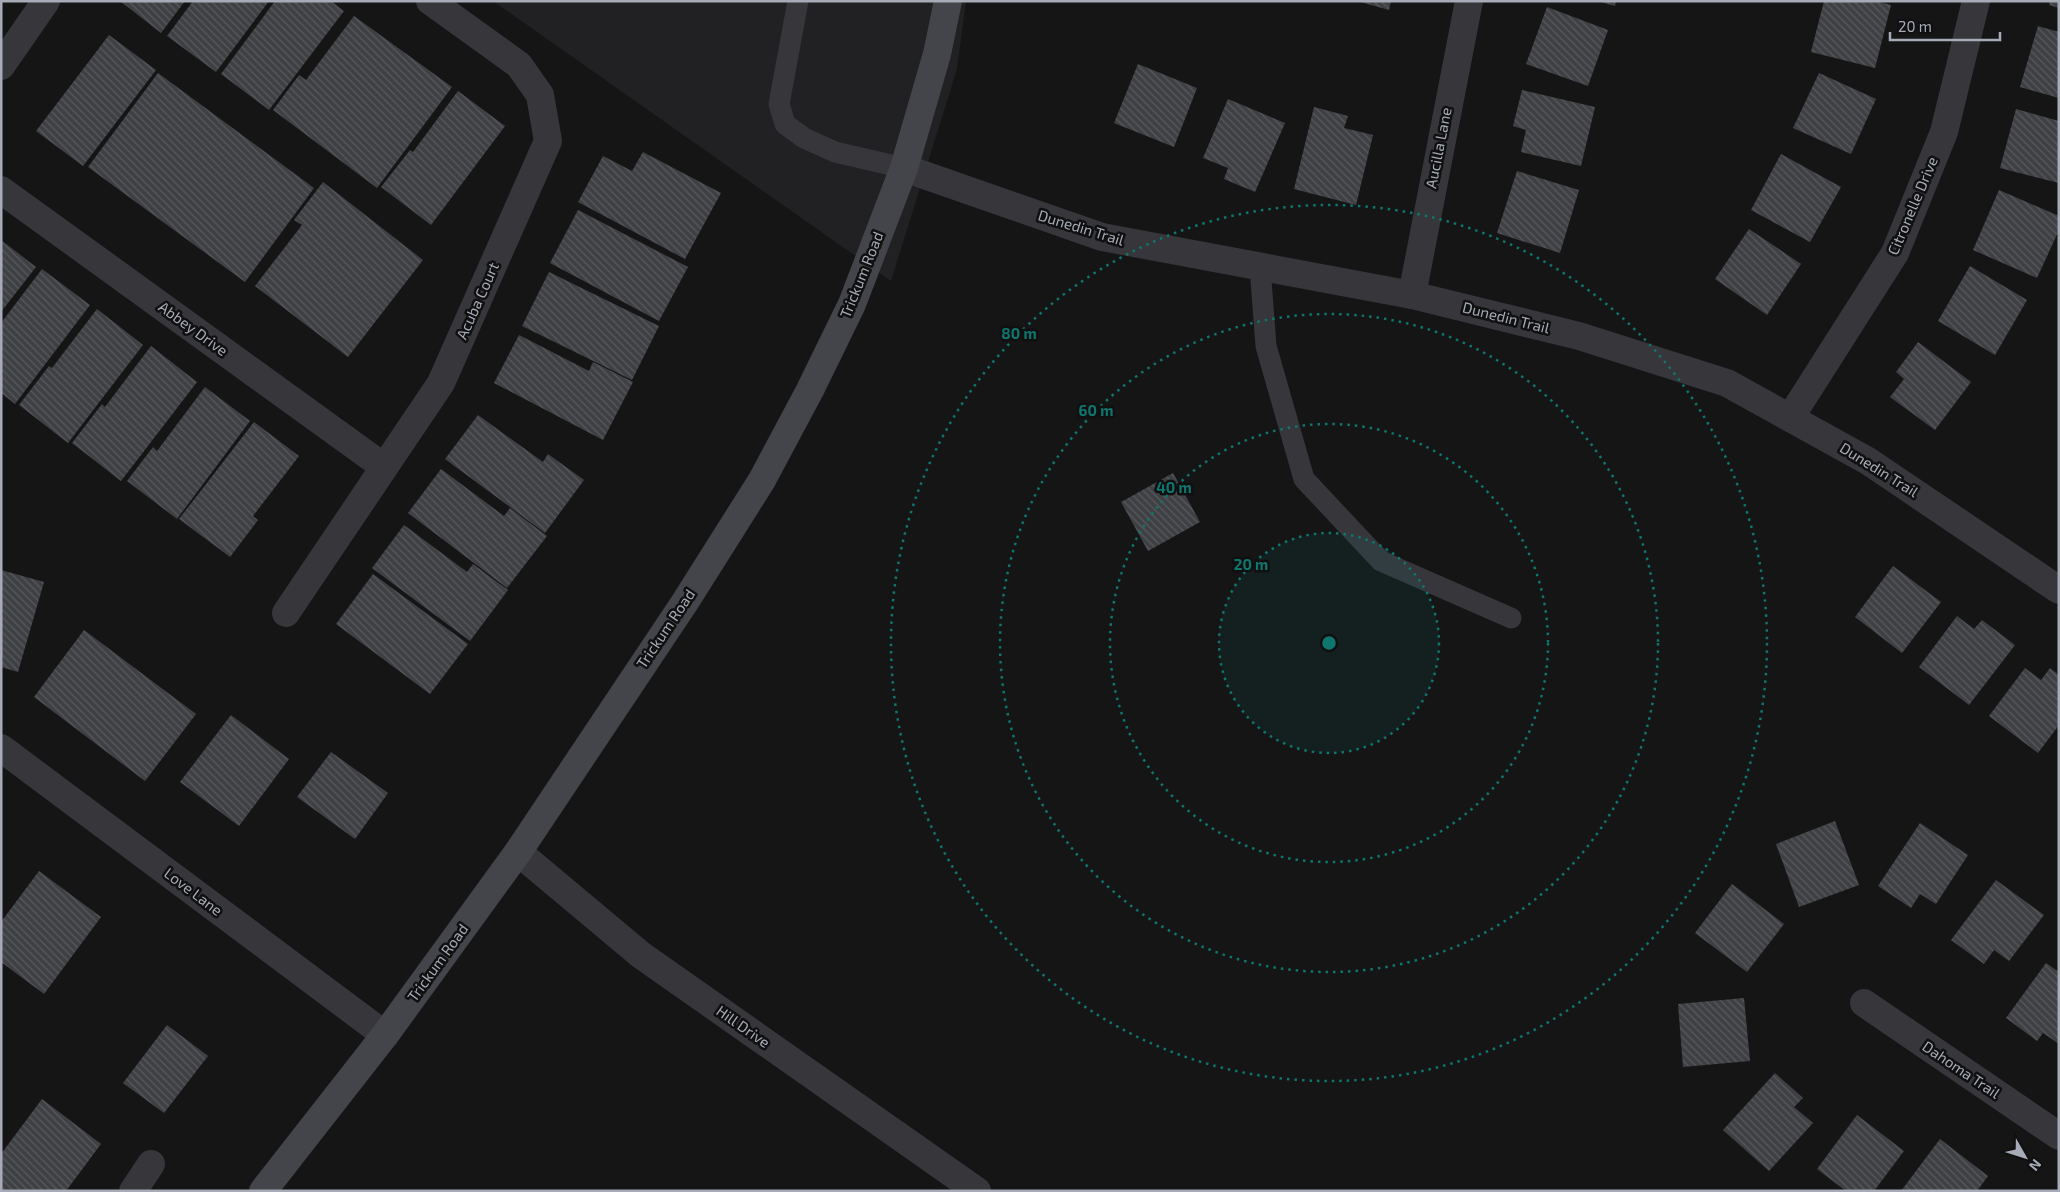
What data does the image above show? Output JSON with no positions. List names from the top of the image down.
{
  "streets": {
    "street": [
      "Aucilla Lane",
      "Citronelle Drive",
      "Dunedin Trail",
      "Trickum Road",
      "Acuba Court",
      "Abbey Drive",
      "Love Lane",
      "Hill Drive",
      "Dahoma Trail"
    ]
  },
  "crossings": [
    ["Aucilla Lane", "Dunedin Trail"],
    ["Citronelle Drive", "Dunedin Trail"],
    ["Dunedin Trail", "Trickum Road"],
    ["Trickum Road", "Love Lane"],
    ["Trickum Road", "Hill Drive"],
    ["Acuba Court", "Abbey Drive"]
  ],
  "scale_bar": "20 m",
  "north": "bottom right",
  "rings": [
    "80 m",
    "60 m",
    "40 m",
    "20 m"
  ]
}
